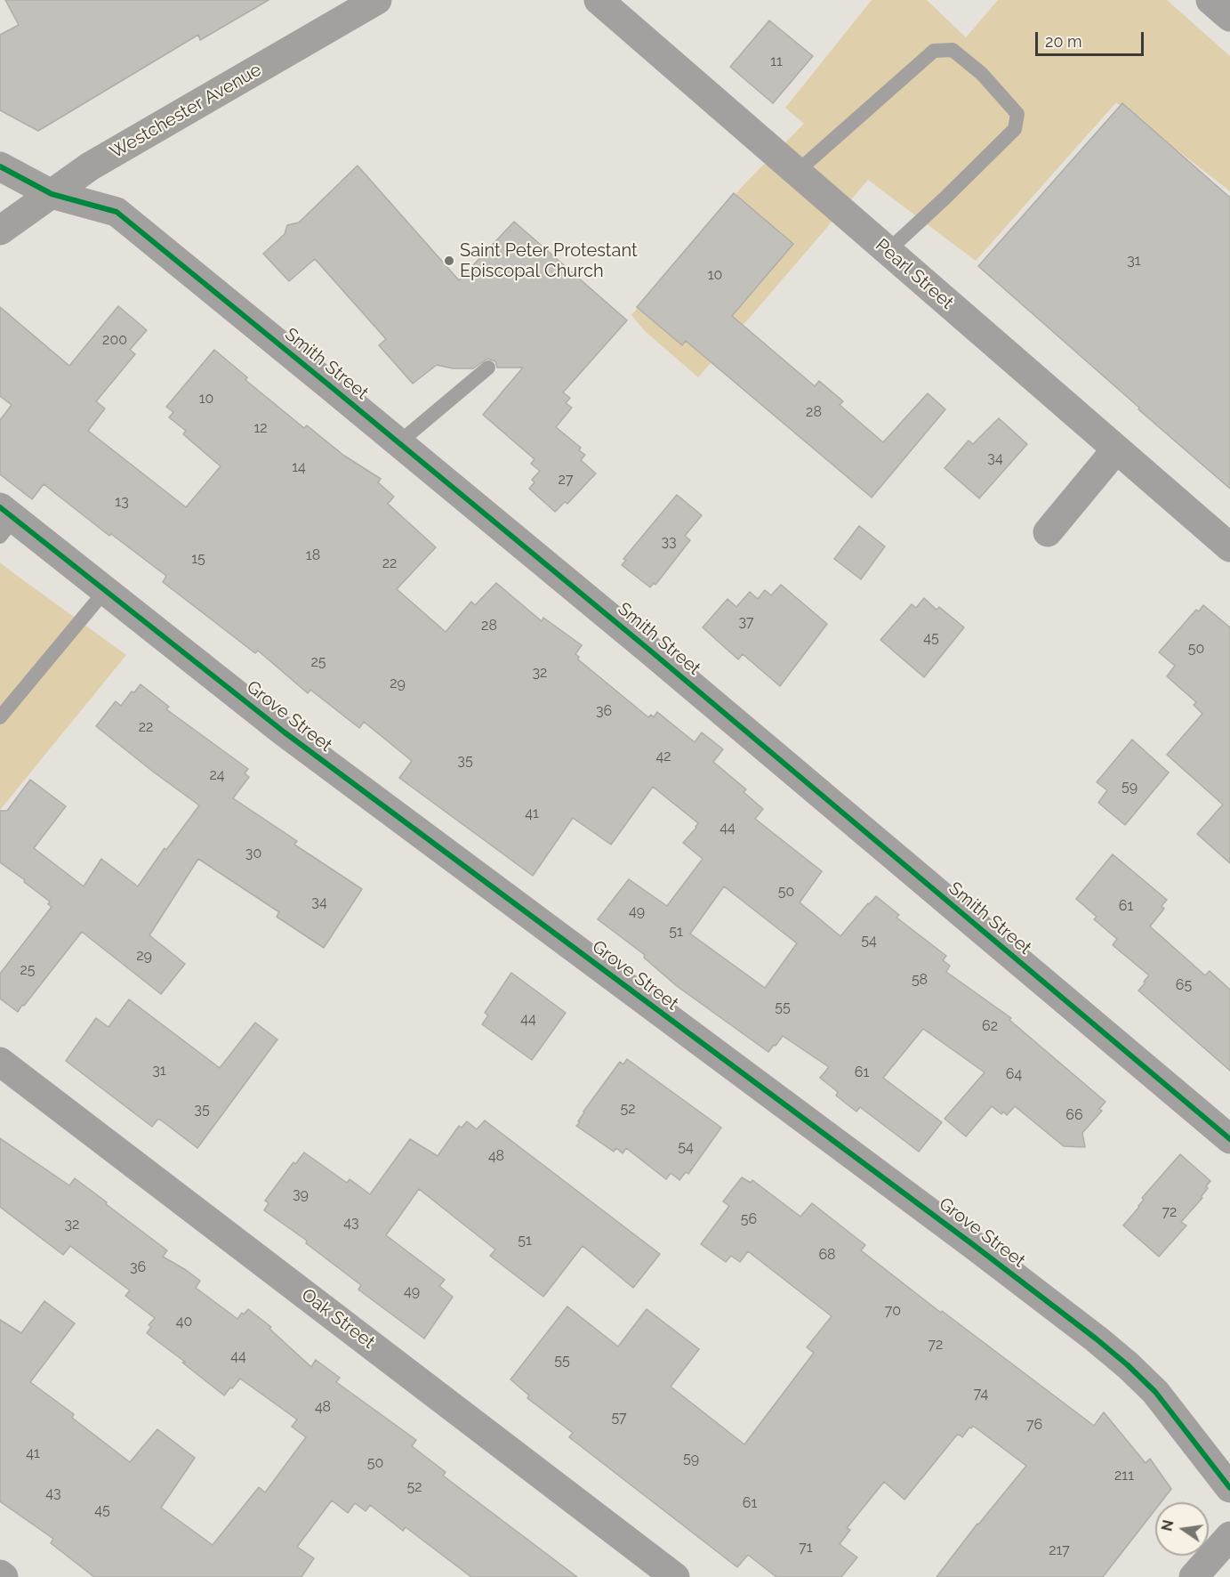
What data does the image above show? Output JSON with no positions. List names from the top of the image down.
{
  "streets": {
    "main road": ["Westchester Avenue"],
    "street": [
      "Pearl Street",
      "Smith Street",
      "Grove Street",
      "Oak Street"
    ]
  },
  "crossings": [
    ["Westchester Avenue", "Smith Street"]
  ],
  "places": ["Saint Peter Protestant Episcopal Church"],
  "house_numbers": [
    "11",
    "31",
    "10",
    "200",
    "10",
    "28",
    "12",
    "34",
    "14",
    "27",
    "13",
    "33",
    "18",
    "15",
    "22",
    "37",
    "28",
    "45",
    "50",
    "25",
    "32",
    "29",
    "36",
    "22",
    "42",
    "35",
    "24",
    "59",
    "41",
    "44",
    "30",
    "50",
    "34",
    "61",
    "49",
    "51",
    "54",
    "29",
    "25",
    "58",
    "65",
    "55",
    "44",
    "62",
    "31",
    "61",
    "64",
    "52",
    "35",
    "66",
    "54",
    "48",
    "39",
    "72",
    "56",
    "43",
    "32",
    "51",
    "68",
    "36",
    "49",
    "70",
    "40",
    "72",
    "44",
    "55",
    "74",
    "48",
    "57",
    "76",
    "41",
    "59",
    "50",
    "211",
    "52",
    "43",
    "61",
    "45",
    "71",
    "217"
  ],
  "scale_bar": "20 m",
  "north": "left"
}
